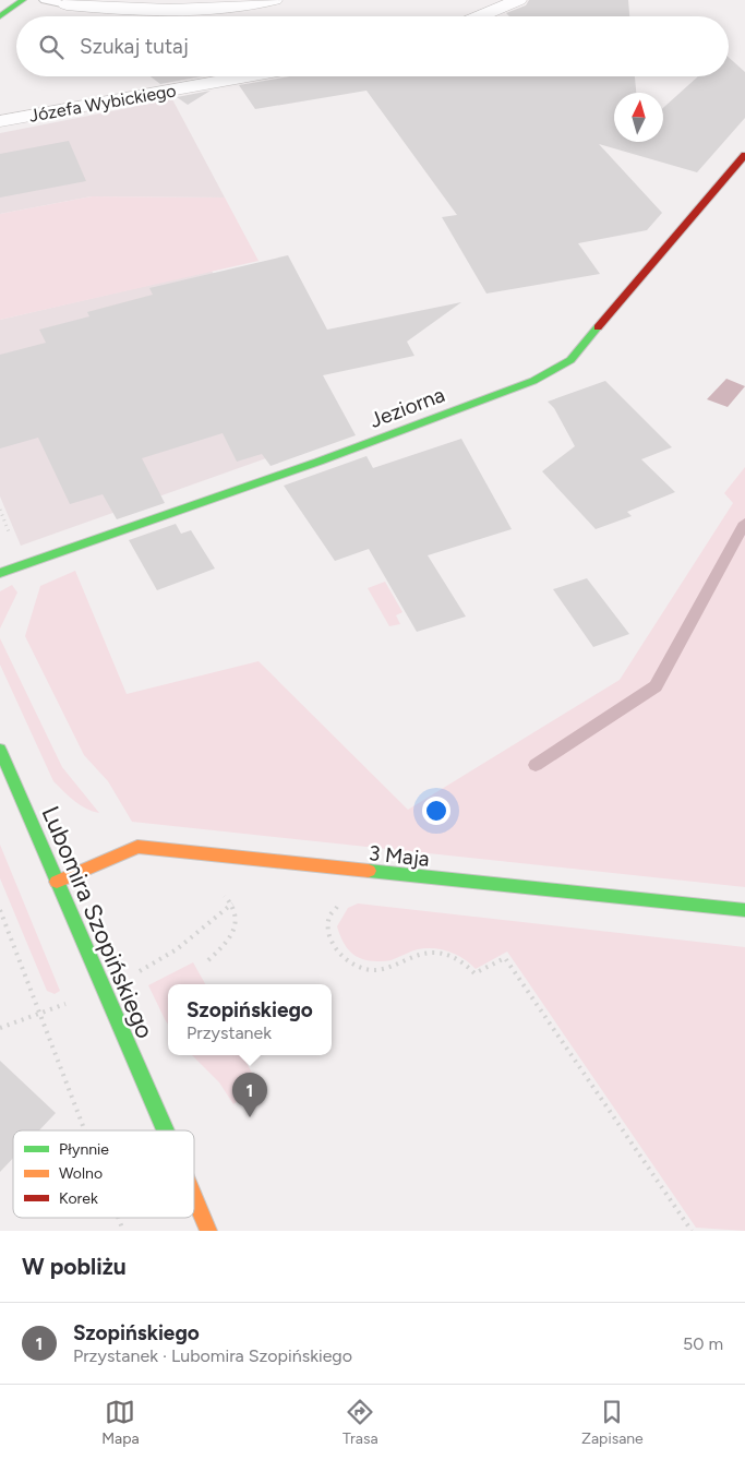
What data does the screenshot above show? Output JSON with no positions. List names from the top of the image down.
{
  "streets": {
    "street": [
      "Józefa Wybickiego",
      "Jeziorna",
      "3 Maja",
      "Lubomira Szopińskiego"
    ]
  },
  "crossings": [
    ["3 Maja", "Lubomira Szopińskiego"]
  ],
  "legend": ["Płynnie", "Wolno", "Korek"],
  "north": "top",
  "page": {
    "search": "Szukaj tutaj",
    "popup": ["Szopińskiego", "Przystanek"],
    "pins": "1",
    "heading": "W pobliżu",
    "list": [
      {
        "mark": "1",
        "name": "Szopińskiego",
        "note": "Przystanek · Lubomira Szopińskiego",
        "value": "50 m"
      }
    ],
    "nav": ["Mapa", "Trasa", "Zapisane"]
  }
}
